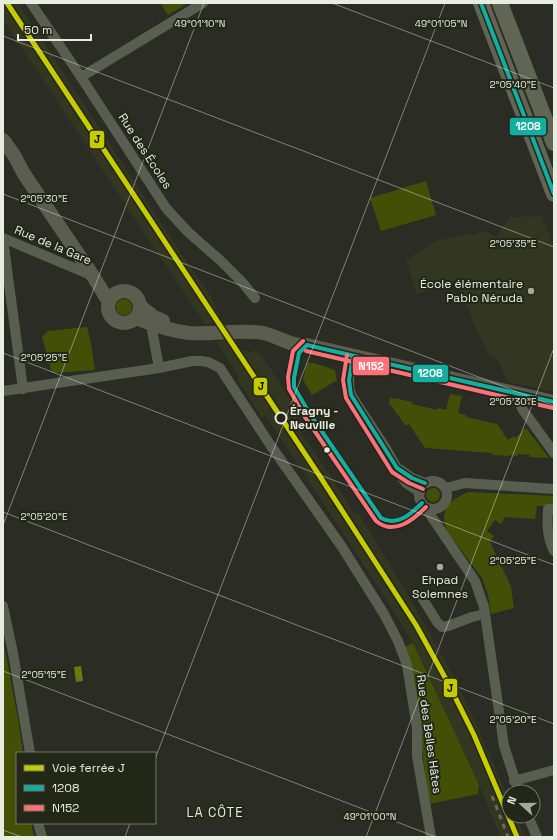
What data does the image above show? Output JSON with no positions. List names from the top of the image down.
{
  "streets": {
    "street": ["Rue des Écoles", "Rue de la Gare", "Rue des Belles Hâtes"]
  },
  "districts": ["LA CÔTE"],
  "places": ["École élémentaire Pablo Néruda", "Éragny - Neuville", "Ehpad Solemnes"],
  "lines": ["rail line J", "transit line 1208", "transit line N152"],
  "legend": ["Voie ferrée J", "1208", "N152"],
  "scale_bar": "50 m",
  "north": "left",
  "coordinates": [
    "49°01'10\"N",
    "49°01'05\"N",
    "2°05'40\"E",
    "2°05'30\"E",
    "2°05'35\"E",
    "2°05'25\"E",
    "2°05'20\"E",
    "2°05'15\"E",
    "49°01'00\"N"
  ]
}
